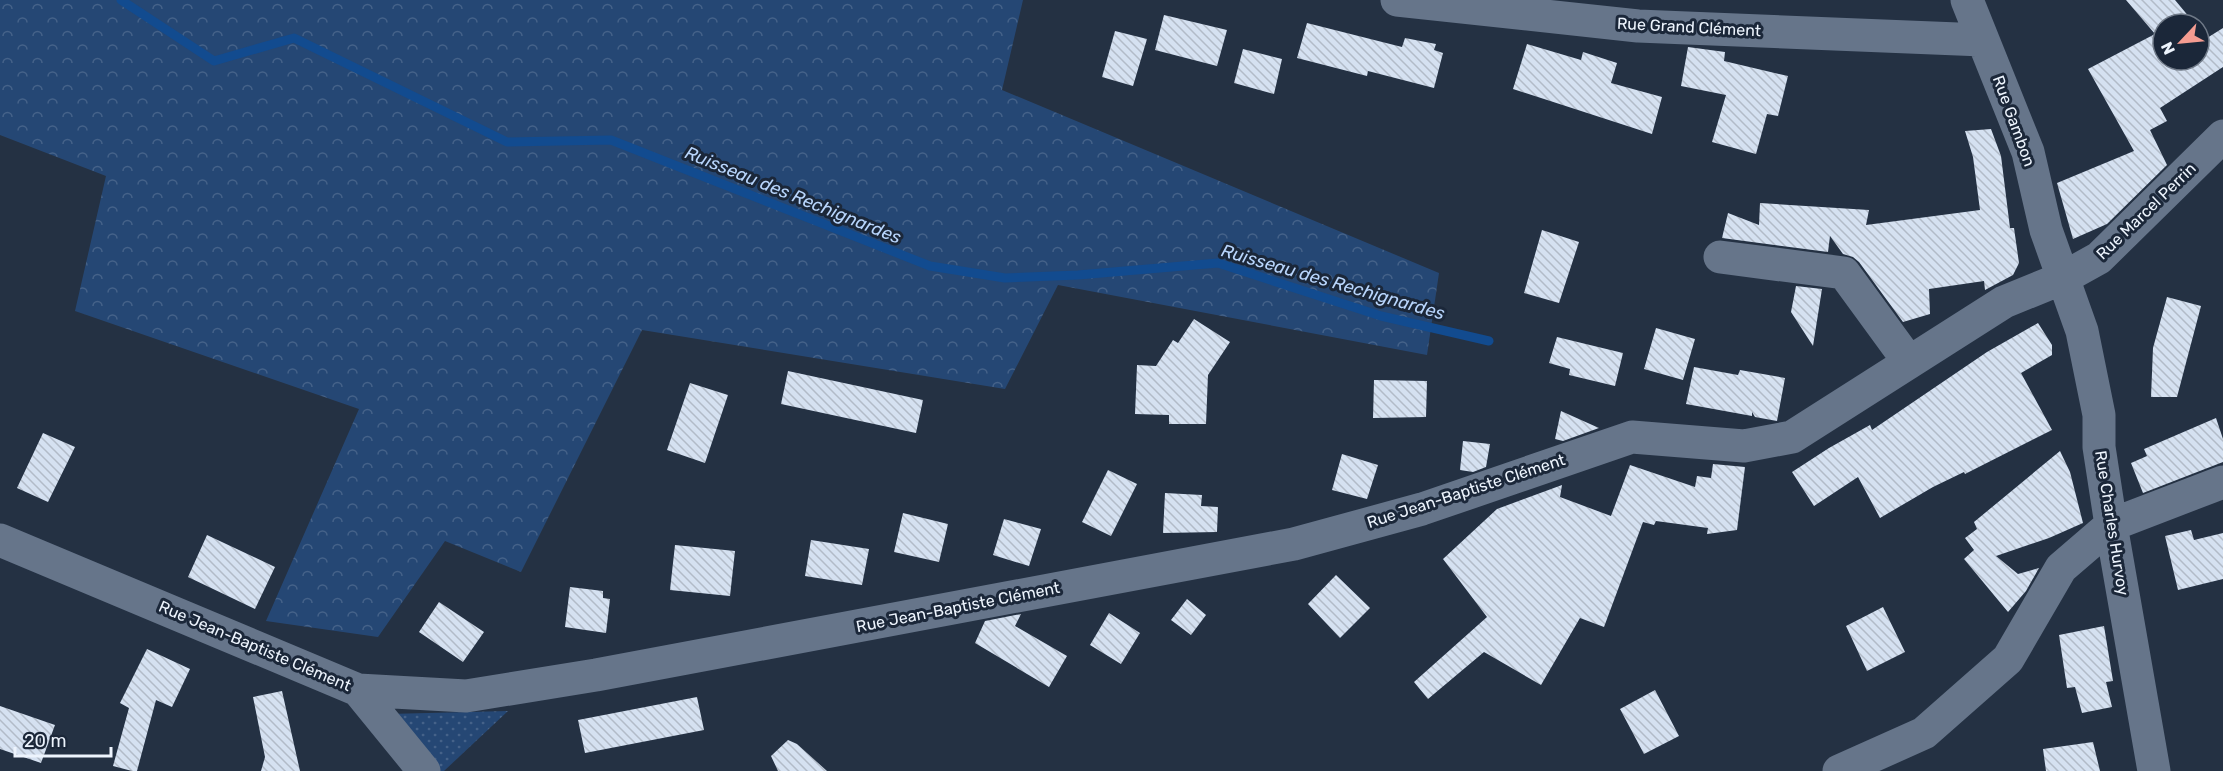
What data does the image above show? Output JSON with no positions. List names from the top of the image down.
{
  "streets": {
    "street": [
      "Rue Grand Clément",
      "Rue Gambon",
      "Rue Marcel Perrin",
      "Rue Jean-Baptiste Clément",
      "Rue Charles Hurvoy"
    ]
  },
  "crossings": [
    ["Rue Grand Clément", "Rue Gambon"],
    ["Rue Gambon", "Rue Marcel Perrin"],
    ["Rue Gambon", "Rue Jean-Baptiste Clément"],
    ["Rue Gambon", "Rue Charles Hurvoy"],
    ["Rue Marcel Perrin", "Rue Jean-Baptiste Clément"],
    ["Rue Marcel Perrin", "Rue Charles Hurvoy"],
    ["Rue Jean-Baptiste Clément", "Rue Charles Hurvoy"]
  ],
  "water": ["Ruisseau des Rechignardes"],
  "scale_bar": "20 m",
  "north": "bottom left"
}
